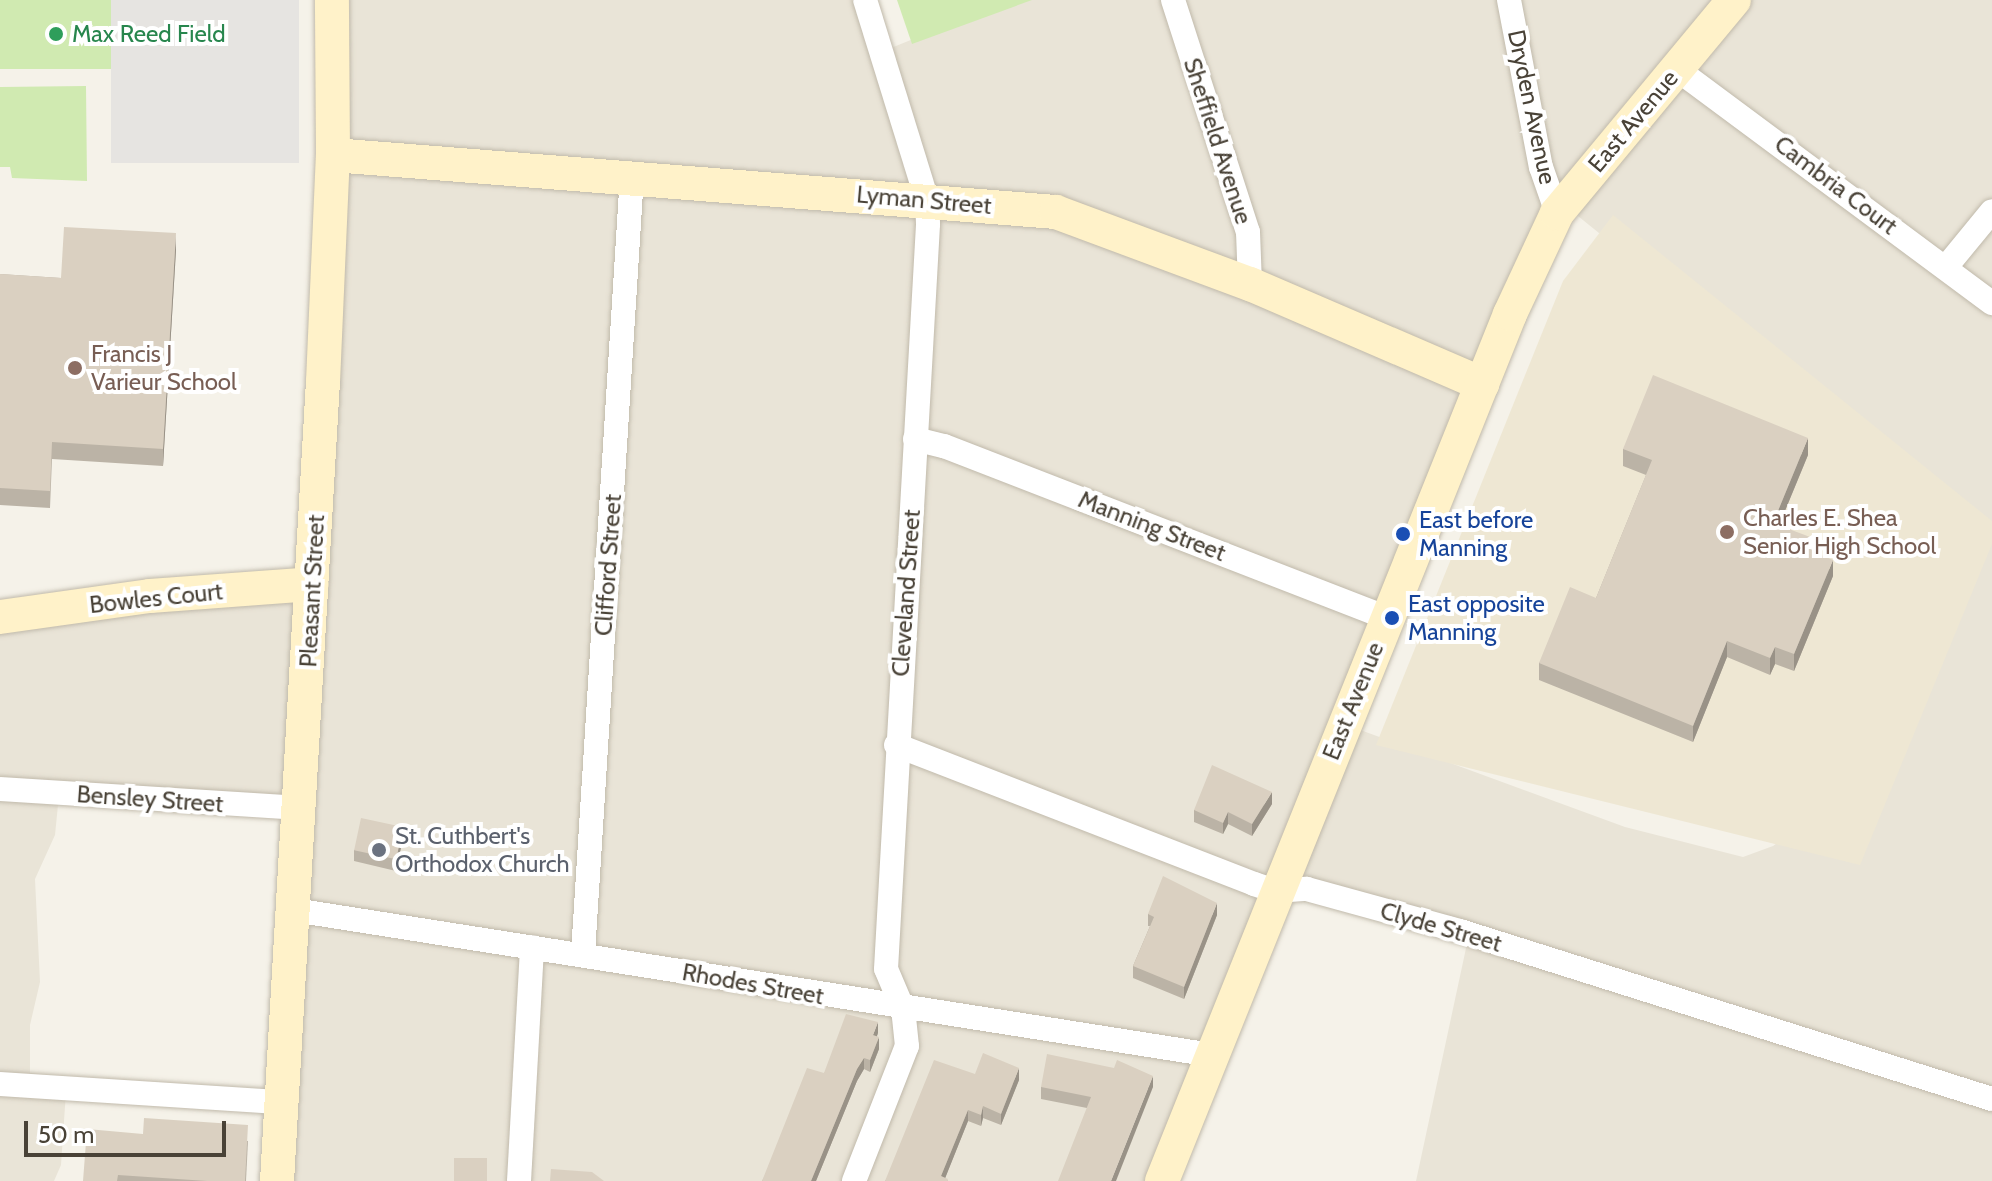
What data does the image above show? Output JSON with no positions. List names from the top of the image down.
{
  "streets": {
    "street": [
      "Dryden Avenue",
      "East Avenue",
      "Sheffield Avenue",
      "Cambria Court",
      "Lyman Street",
      "Manning Street",
      "Clifford Street",
      "Pleasant Street",
      "Cleveland Street",
      "Bowles Court",
      "Bensley Street",
      "Clyde Street",
      "Rhodes Street"
    ]
  },
  "crossings": [
    ["Dryden Avenue", "East Avenue"],
    ["East Avenue", "Cambria Court"],
    ["East Avenue", "Lyman Street"],
    ["East Avenue", "Manning Street"],
    ["East Avenue", "Clyde Street"],
    ["East Avenue", "Rhodes Street"],
    ["Sheffield Avenue", "Lyman Street"],
    ["Lyman Street", "Clifford Street"],
    ["Lyman Street", "Pleasant Street"],
    ["Lyman Street", "Cleveland Street"],
    ["Manning Street", "Cleveland Street"],
    ["Clifford Street", "Rhodes Street"],
    ["Pleasant Street", "Bowles Court"],
    ["Pleasant Street", "Bensley Street"],
    ["Pleasant Street", "Rhodes Street"],
    ["Cleveland Street", "Clyde Street"],
    ["Cleveland Street", "Rhodes Street"]
  ],
  "places": [
    "Max Reed Field",
    "Francis J Varieur School",
    "Charles E. Shea Senior High School",
    "East before Manning",
    "East opposite Manning",
    "St. Cuthbert's Orthodox Church"
  ],
  "scale_bar": "50 m"
}
